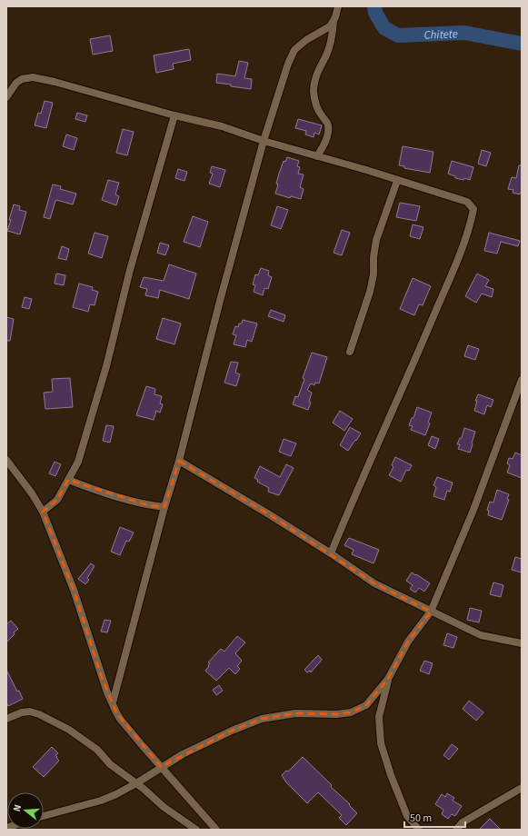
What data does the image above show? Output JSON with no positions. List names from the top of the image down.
{
  "water": ["Chitete"],
  "scale_bar": "50 m",
  "north": "left"
}
